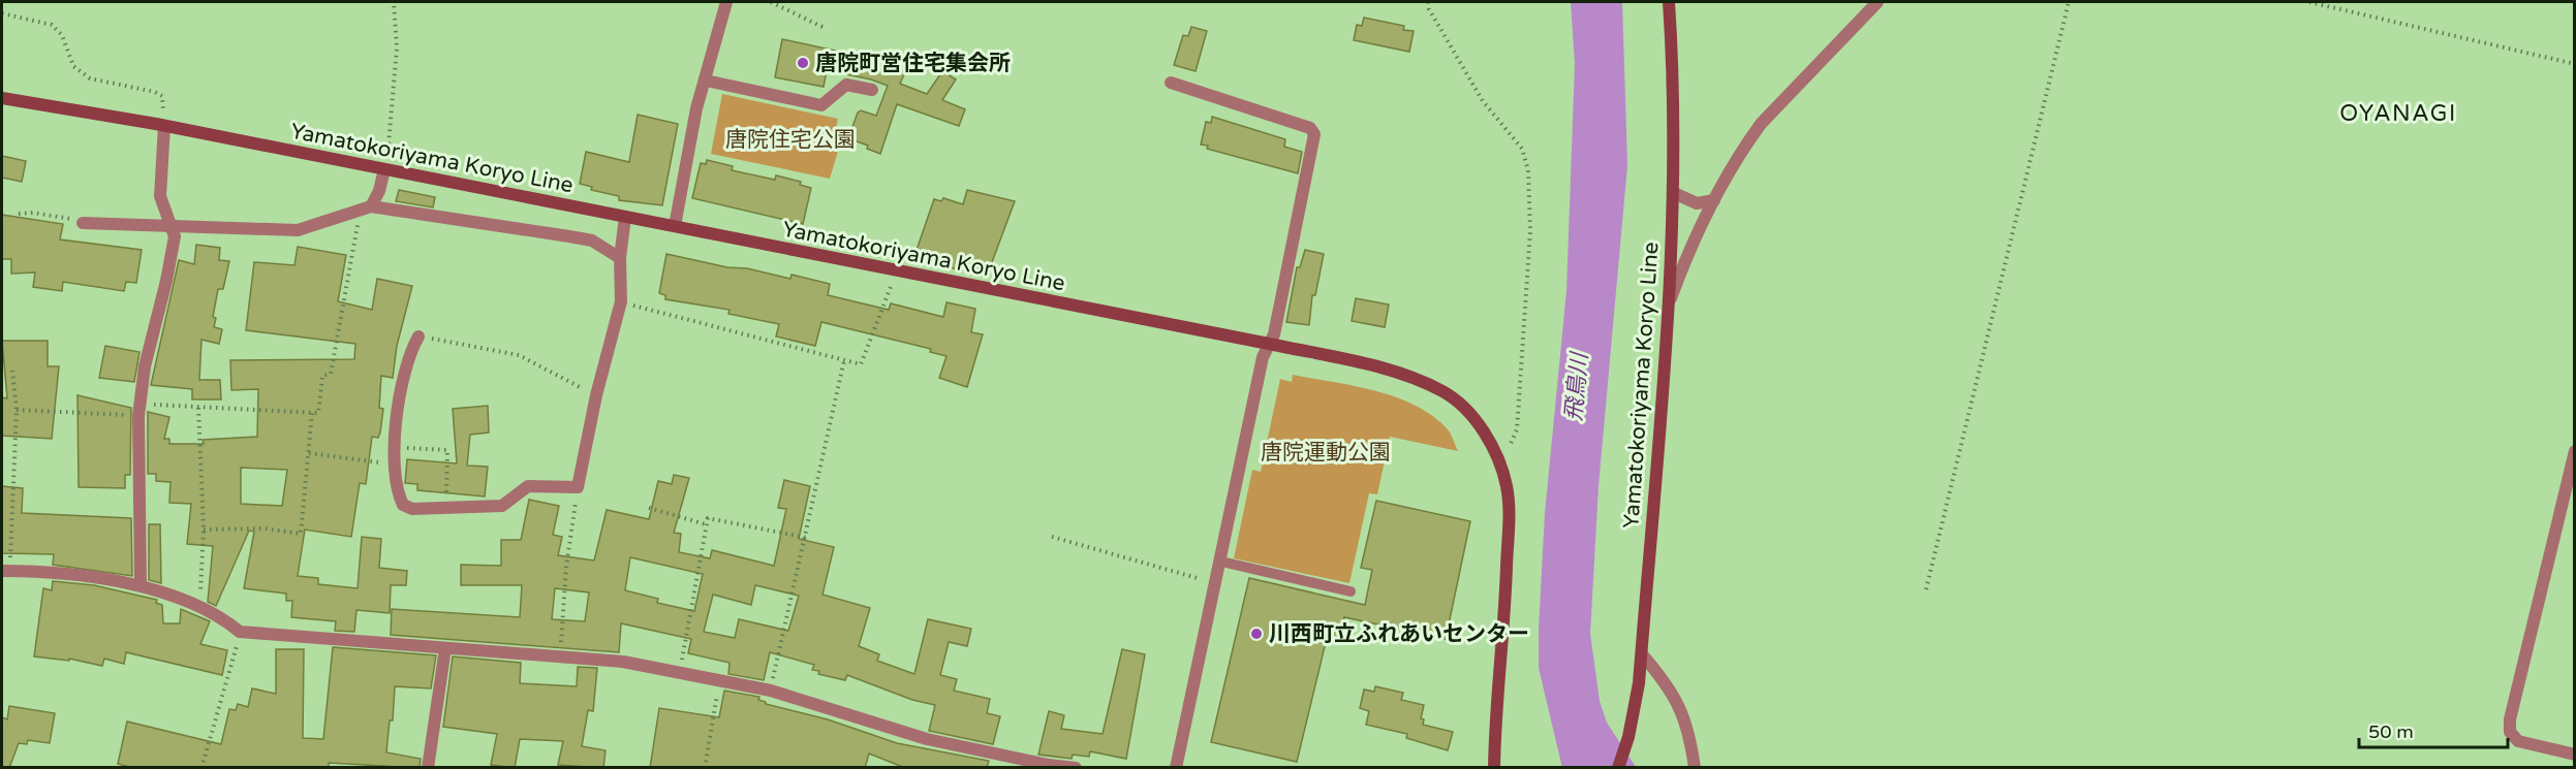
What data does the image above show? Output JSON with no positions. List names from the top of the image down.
{
  "streets": {
    "main road": ["Yamatokoriyama Koryo Line"]
  },
  "districts": ["OYANAGI"],
  "water": ["飛鳥川"],
  "parks": ["唐院住宅公園", "唐院運動公園"],
  "places": ["唐院町営住宅集会所", "川西町立ふれあいセンター"],
  "scale_bar": "50 m"
}
